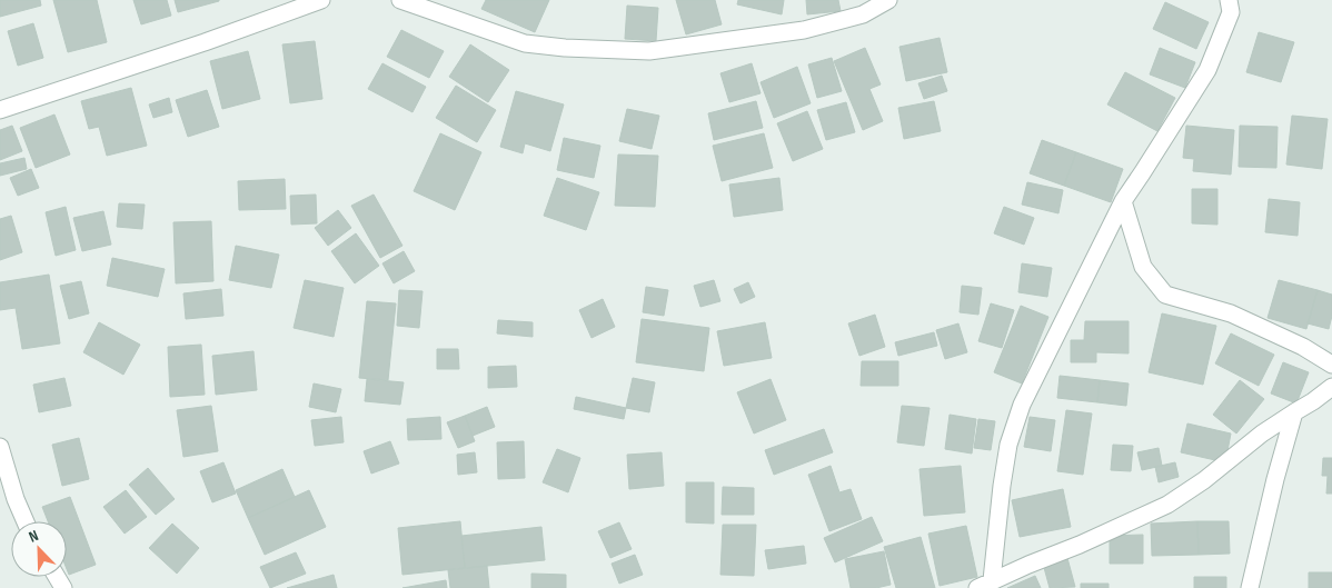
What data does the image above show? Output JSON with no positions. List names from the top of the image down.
{
  "north": "top left"
}
